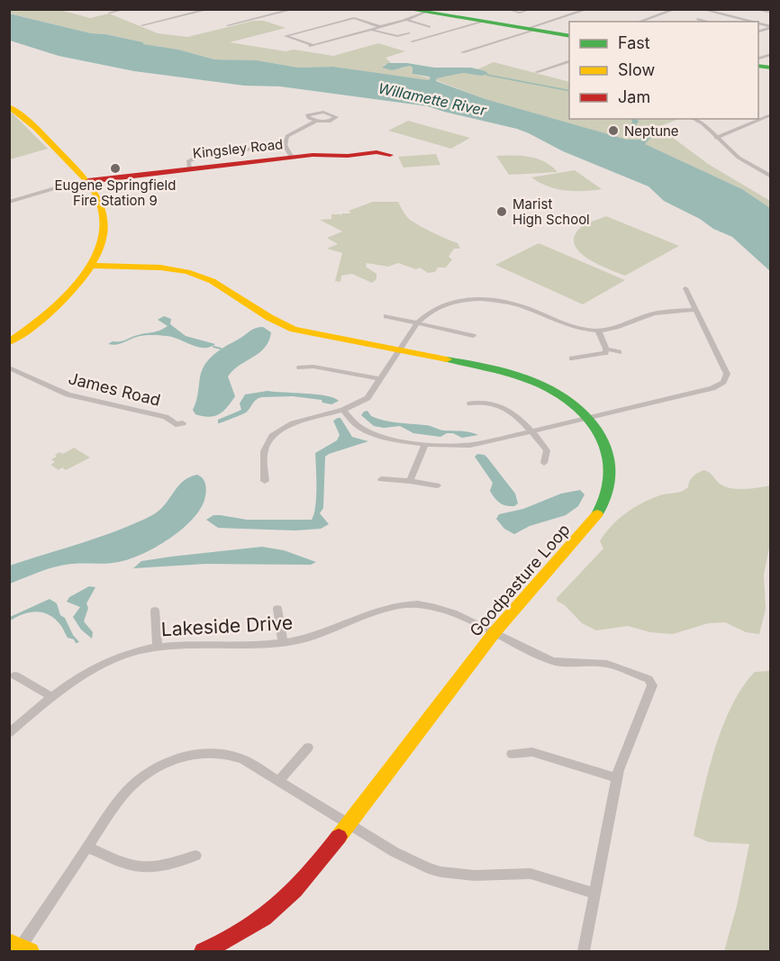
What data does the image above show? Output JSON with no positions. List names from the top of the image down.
{
  "streets": {
    "street": [
      "Kingsley Road",
      "James Road",
      "Goodpasture Loop",
      "Lakeside Drive"
    ]
  },
  "crossings": [
    ["Goodpasture Loop", "Lakeside Drive"]
  ],
  "water": ["Willamette River"],
  "places": ["Neptune", "Eugene Springfield Fire Station 9", "Marist High School"],
  "legend": ["Fast", "Slow", "Jam"]
}
